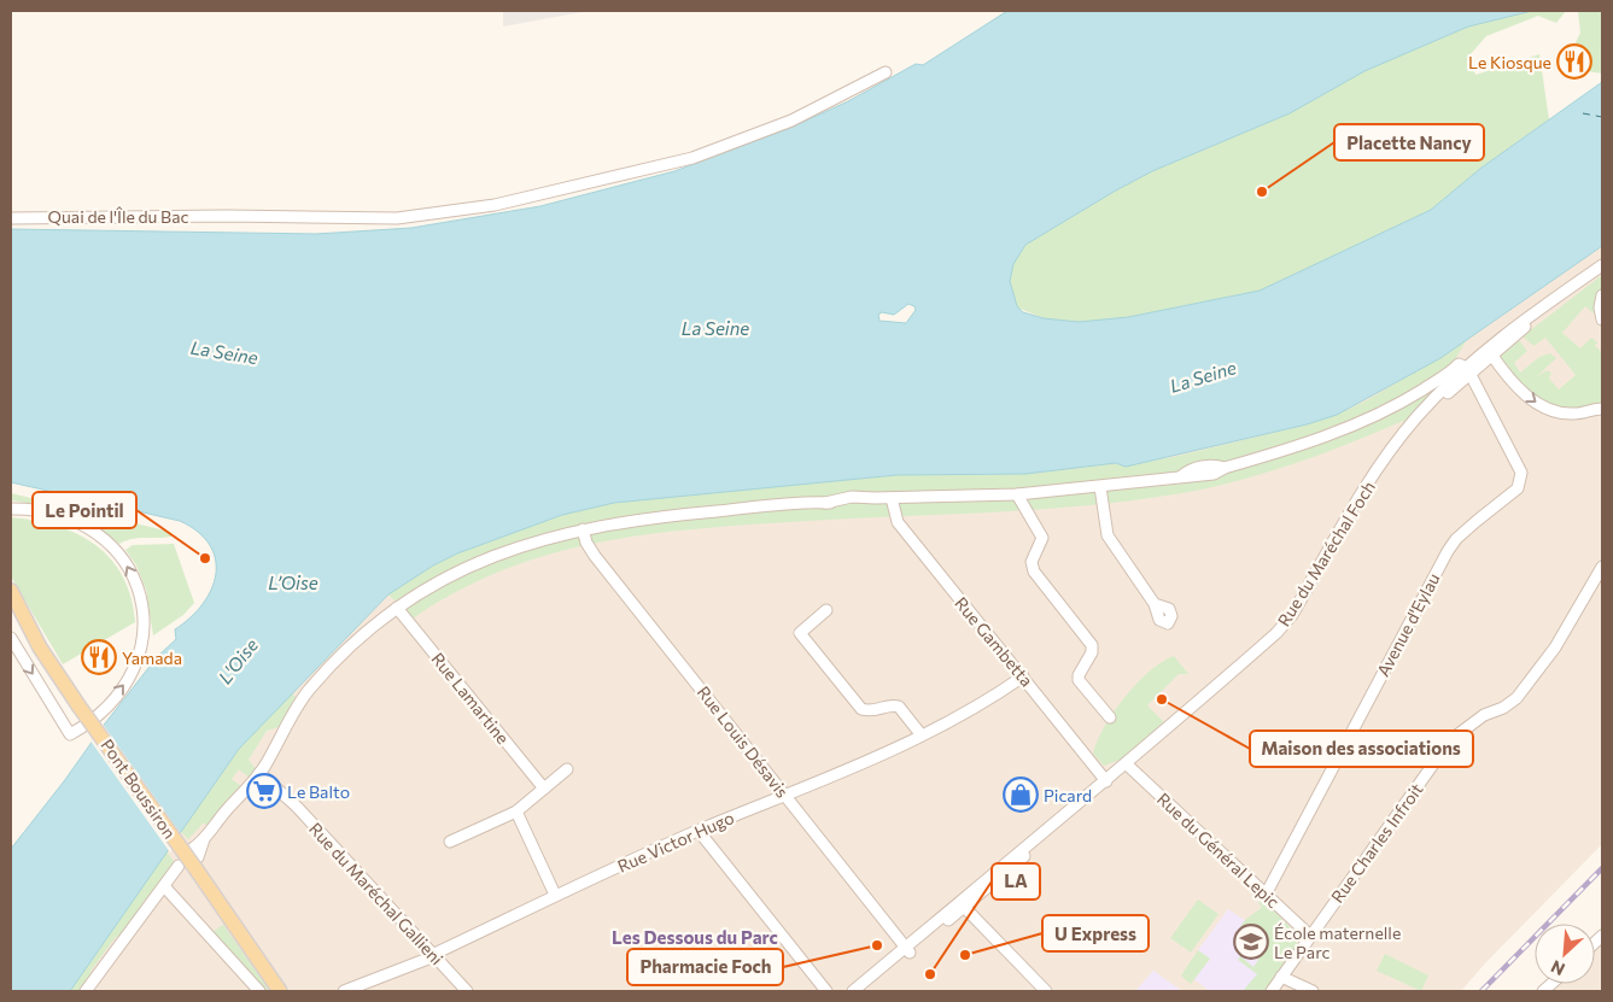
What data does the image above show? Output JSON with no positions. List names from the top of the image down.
{
  "streets": {
    "main road": ["Pont Boussiron"],
    "street": [
      "Quai de l'Île du Bac",
      "Rue du Maréchal Foch",
      "Avenue d'Eylau",
      "Rue Gambetta",
      "Rue Lamartine",
      "Rue Louis Désavis",
      "Rue Victor Hugo",
      "Rue Charles Infroit",
      "Rue du Général Lepic",
      "Rue du Maréchal Gallieni"
    ]
  },
  "crossings": [
    ["Rue du Maréchal Foch", "Avenue d'Eylau"],
    ["Rue du Maréchal Foch", "Rue Gambetta"],
    ["Rue du Maréchal Foch", "Rue Louis Désavis"],
    ["Rue du Maréchal Foch", "Rue du Général Lepic"],
    ["Avenue d'Eylau", "Rue du Général Lepic"],
    ["Rue Gambetta", "Rue Victor Hugo"],
    ["Rue Louis Désavis", "Rue Victor Hugo"],
    ["Rue Victor Hugo", "Rue du Maréchal Gallieni"],
    ["Rue Charles Infroit", "Rue du Général Lepic"]
  ],
  "districts": ["Les Dessous du Parc"],
  "water": ["La Seine", "L’Oise", "L'Oise"],
  "places": {
    "restaurant": ["Le Kiosque", "Yamada"],
    "other": [
      "Placette Nancy",
      "Le Pointil",
      "Maison des associations",
      "Pharmacie Foch",
      "U Express",
      "LA"
    ],
    "supermarket": ["Le Balto"],
    "shop": ["Picard"],
    "school or university": ["École maternelle Le Parc"]
  },
  "north": "bottom left"
}
